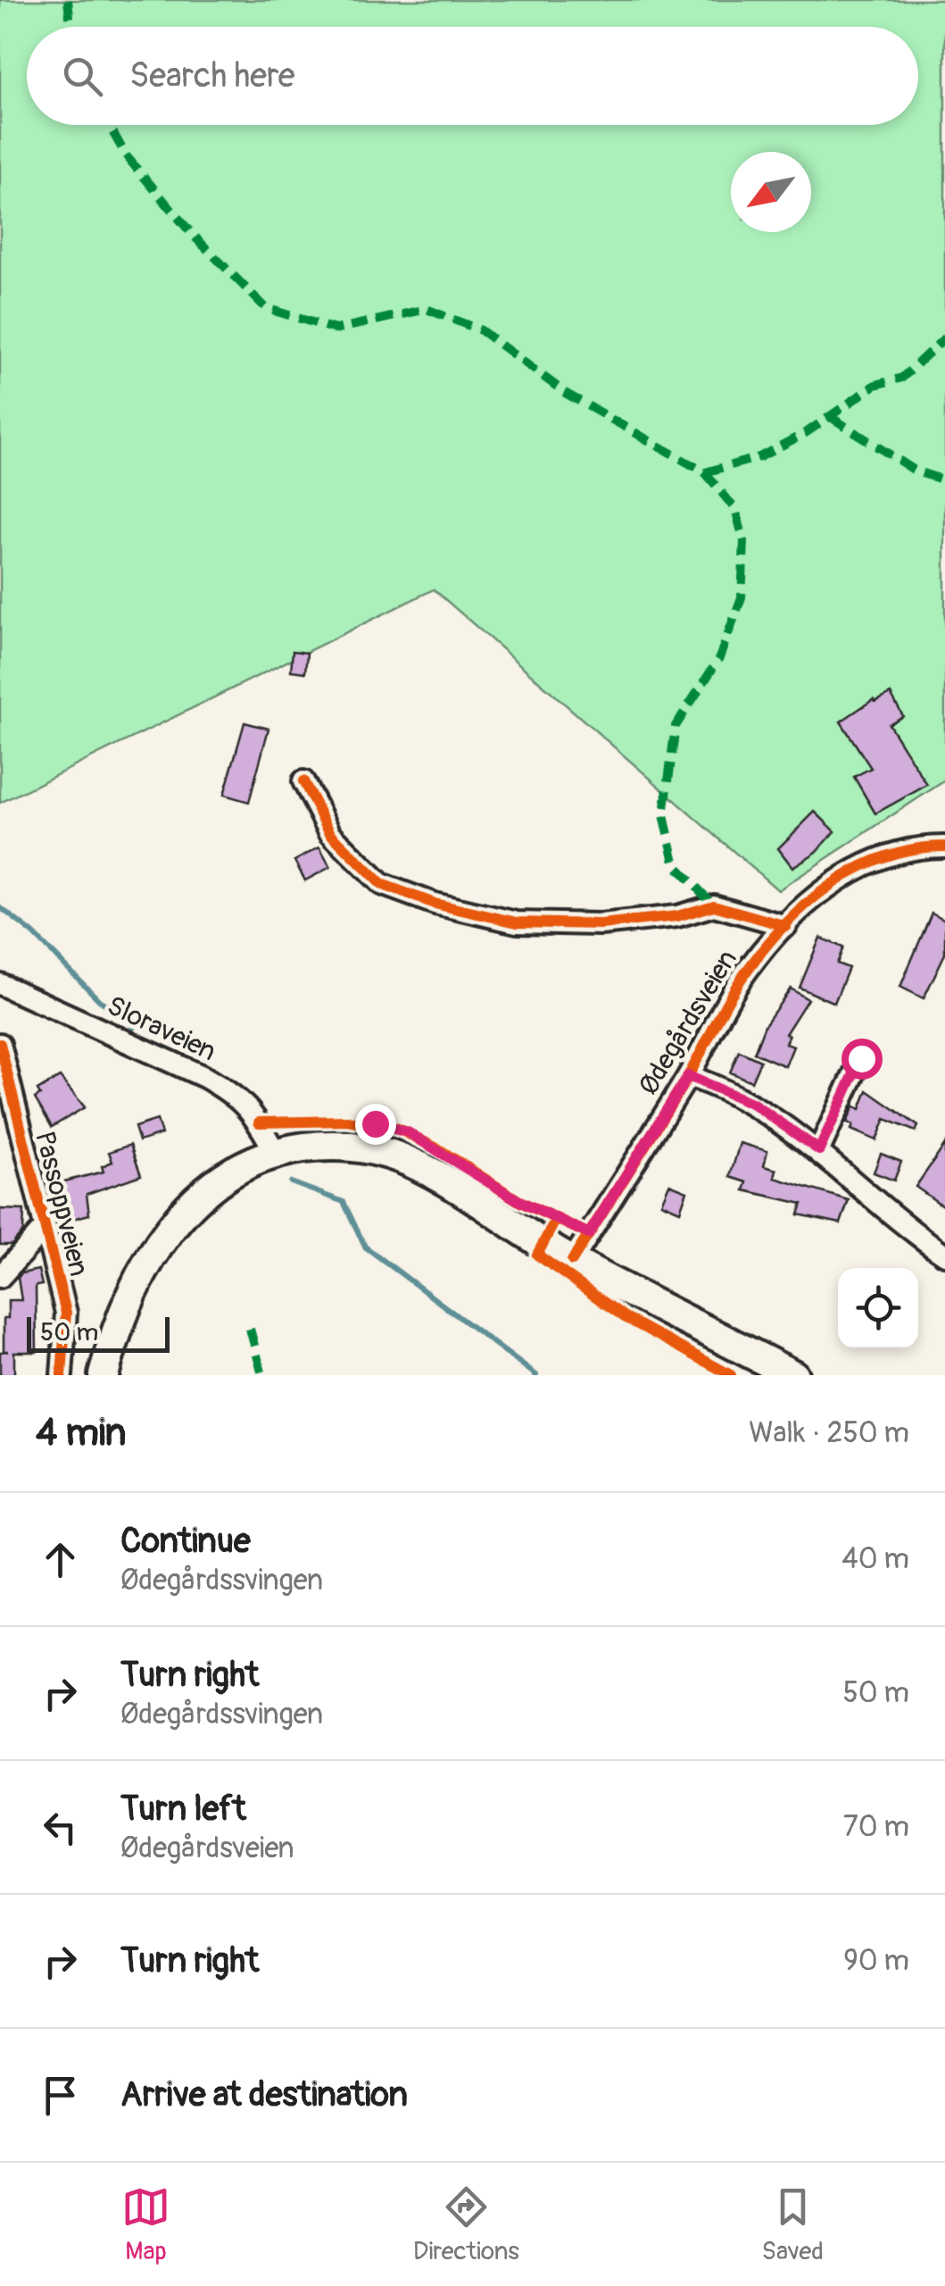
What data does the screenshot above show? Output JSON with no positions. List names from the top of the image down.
{
  "streets": {
    "street": ["Ødegårdsveien", "Sloraveien", "Passoppveien"]
  },
  "scale_bar": "50 m",
  "north": "bottom left",
  "page": {
    "search": "Search here",
    "scale": "50 m",
    "heading": ["4 min", "Walk · 250 m"],
    "list": [
      ["Continue", "Ødegårdssvingen", "40 m"],
      ["Turn right", "Ødegårdssvingen", "50 m"],
      ["Turn left", "Ødegårdsveien", "70 m"],
      ["Turn right", "90 m"],
      "Arrive at destination"
    ],
    "nav": ["Map", "Directions", "Saved"]
  }
}
